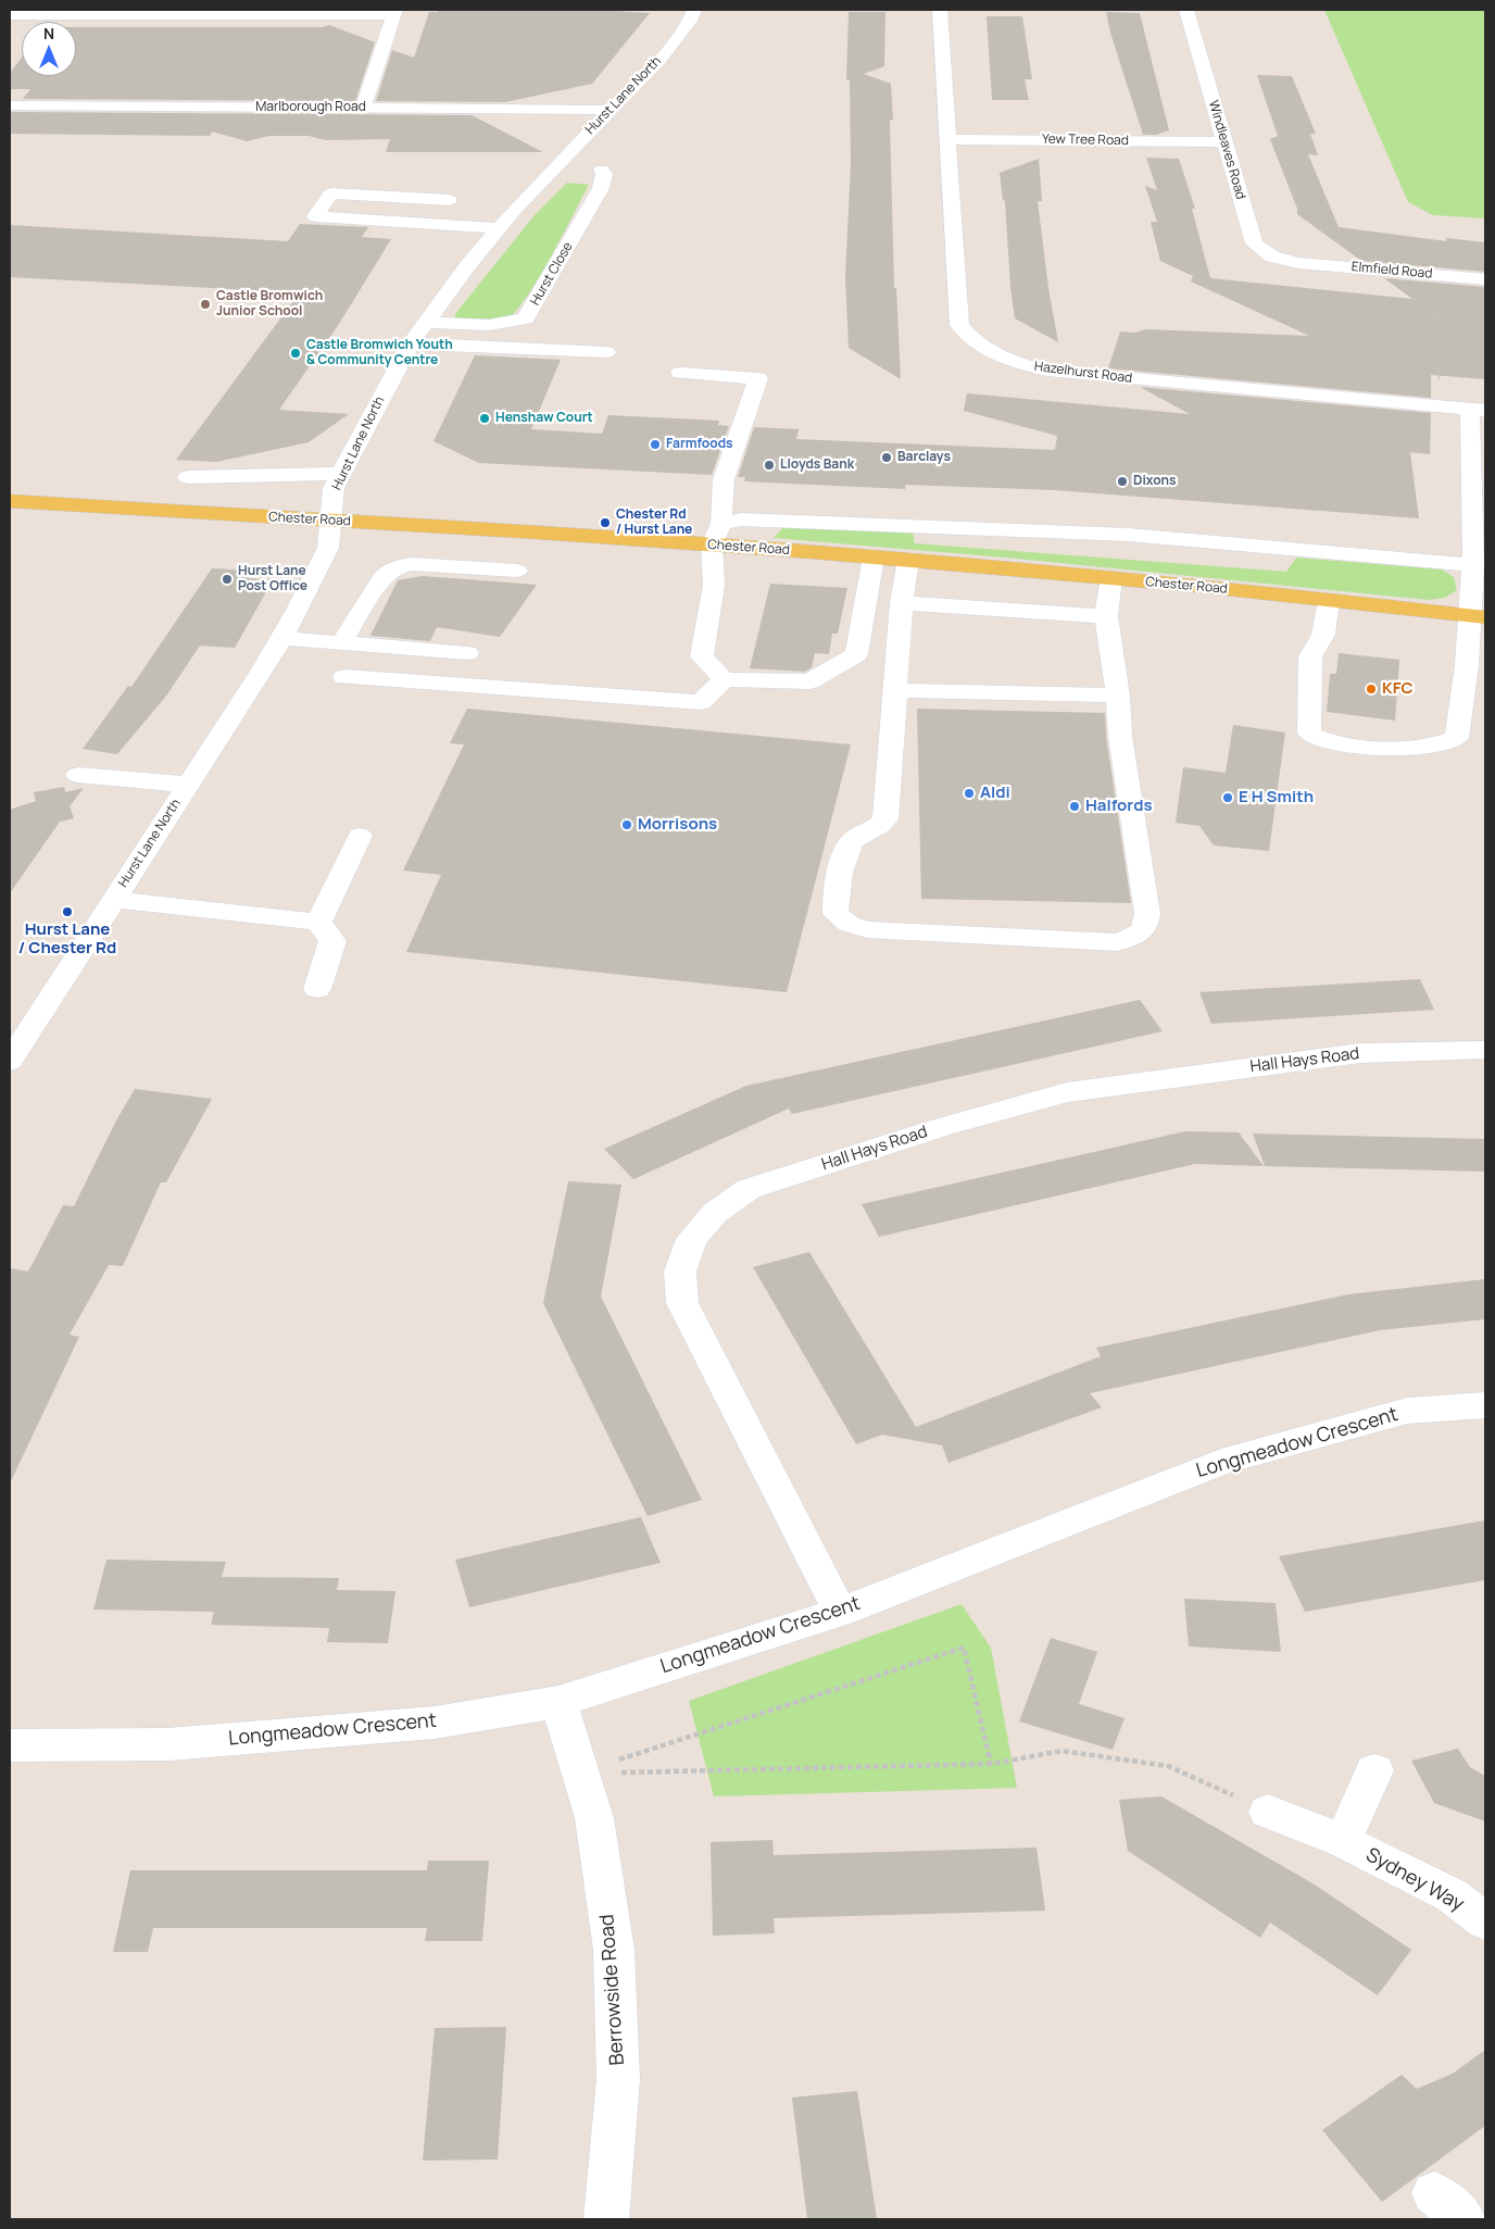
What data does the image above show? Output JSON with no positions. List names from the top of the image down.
{
  "streets": {
    "main road": ["Chester Road"],
    "street": [
      "Hurst Lane North",
      "Marlborough Road",
      "Yew Tree Road",
      "Windleaves Road",
      "Elmfield Road",
      "Hurst Close",
      "Hazelhurst Road",
      "Hall Hays Road",
      "Longmeadow Crescent",
      "Sydney Way",
      "Berrowside Road"
    ]
  },
  "crossings": [
    ["Hurst Lane North", "Marlborough Road"],
    ["Hurst Lane North", "Hurst Close"],
    ["Hurst Lane North", "Chester Road"],
    ["Yew Tree Road", "Windleaves Road"],
    ["Yew Tree Road", "Hazelhurst Road"],
    ["Windleaves Road", "Elmfield Road"],
    ["Hall Hays Road", "Longmeadow Crescent"],
    ["Longmeadow Crescent", "Berrowside Road"]
  ],
  "places": [
    "Castle Bromwich Junior School",
    "Castle Bromwich Youth & Community Centre",
    "Henshaw Court",
    "Farmfoods",
    "Barclays",
    "Lloyds Bank",
    "Dixons",
    "Chester Rd / Hurst Lane",
    "Hurst Lane Post Office",
    "KFC",
    "Aldi",
    "E H Smith",
    "Halfords",
    "Morrisons",
    "Hurst Lane / Chester Rd"
  ],
  "north": "top"
}
